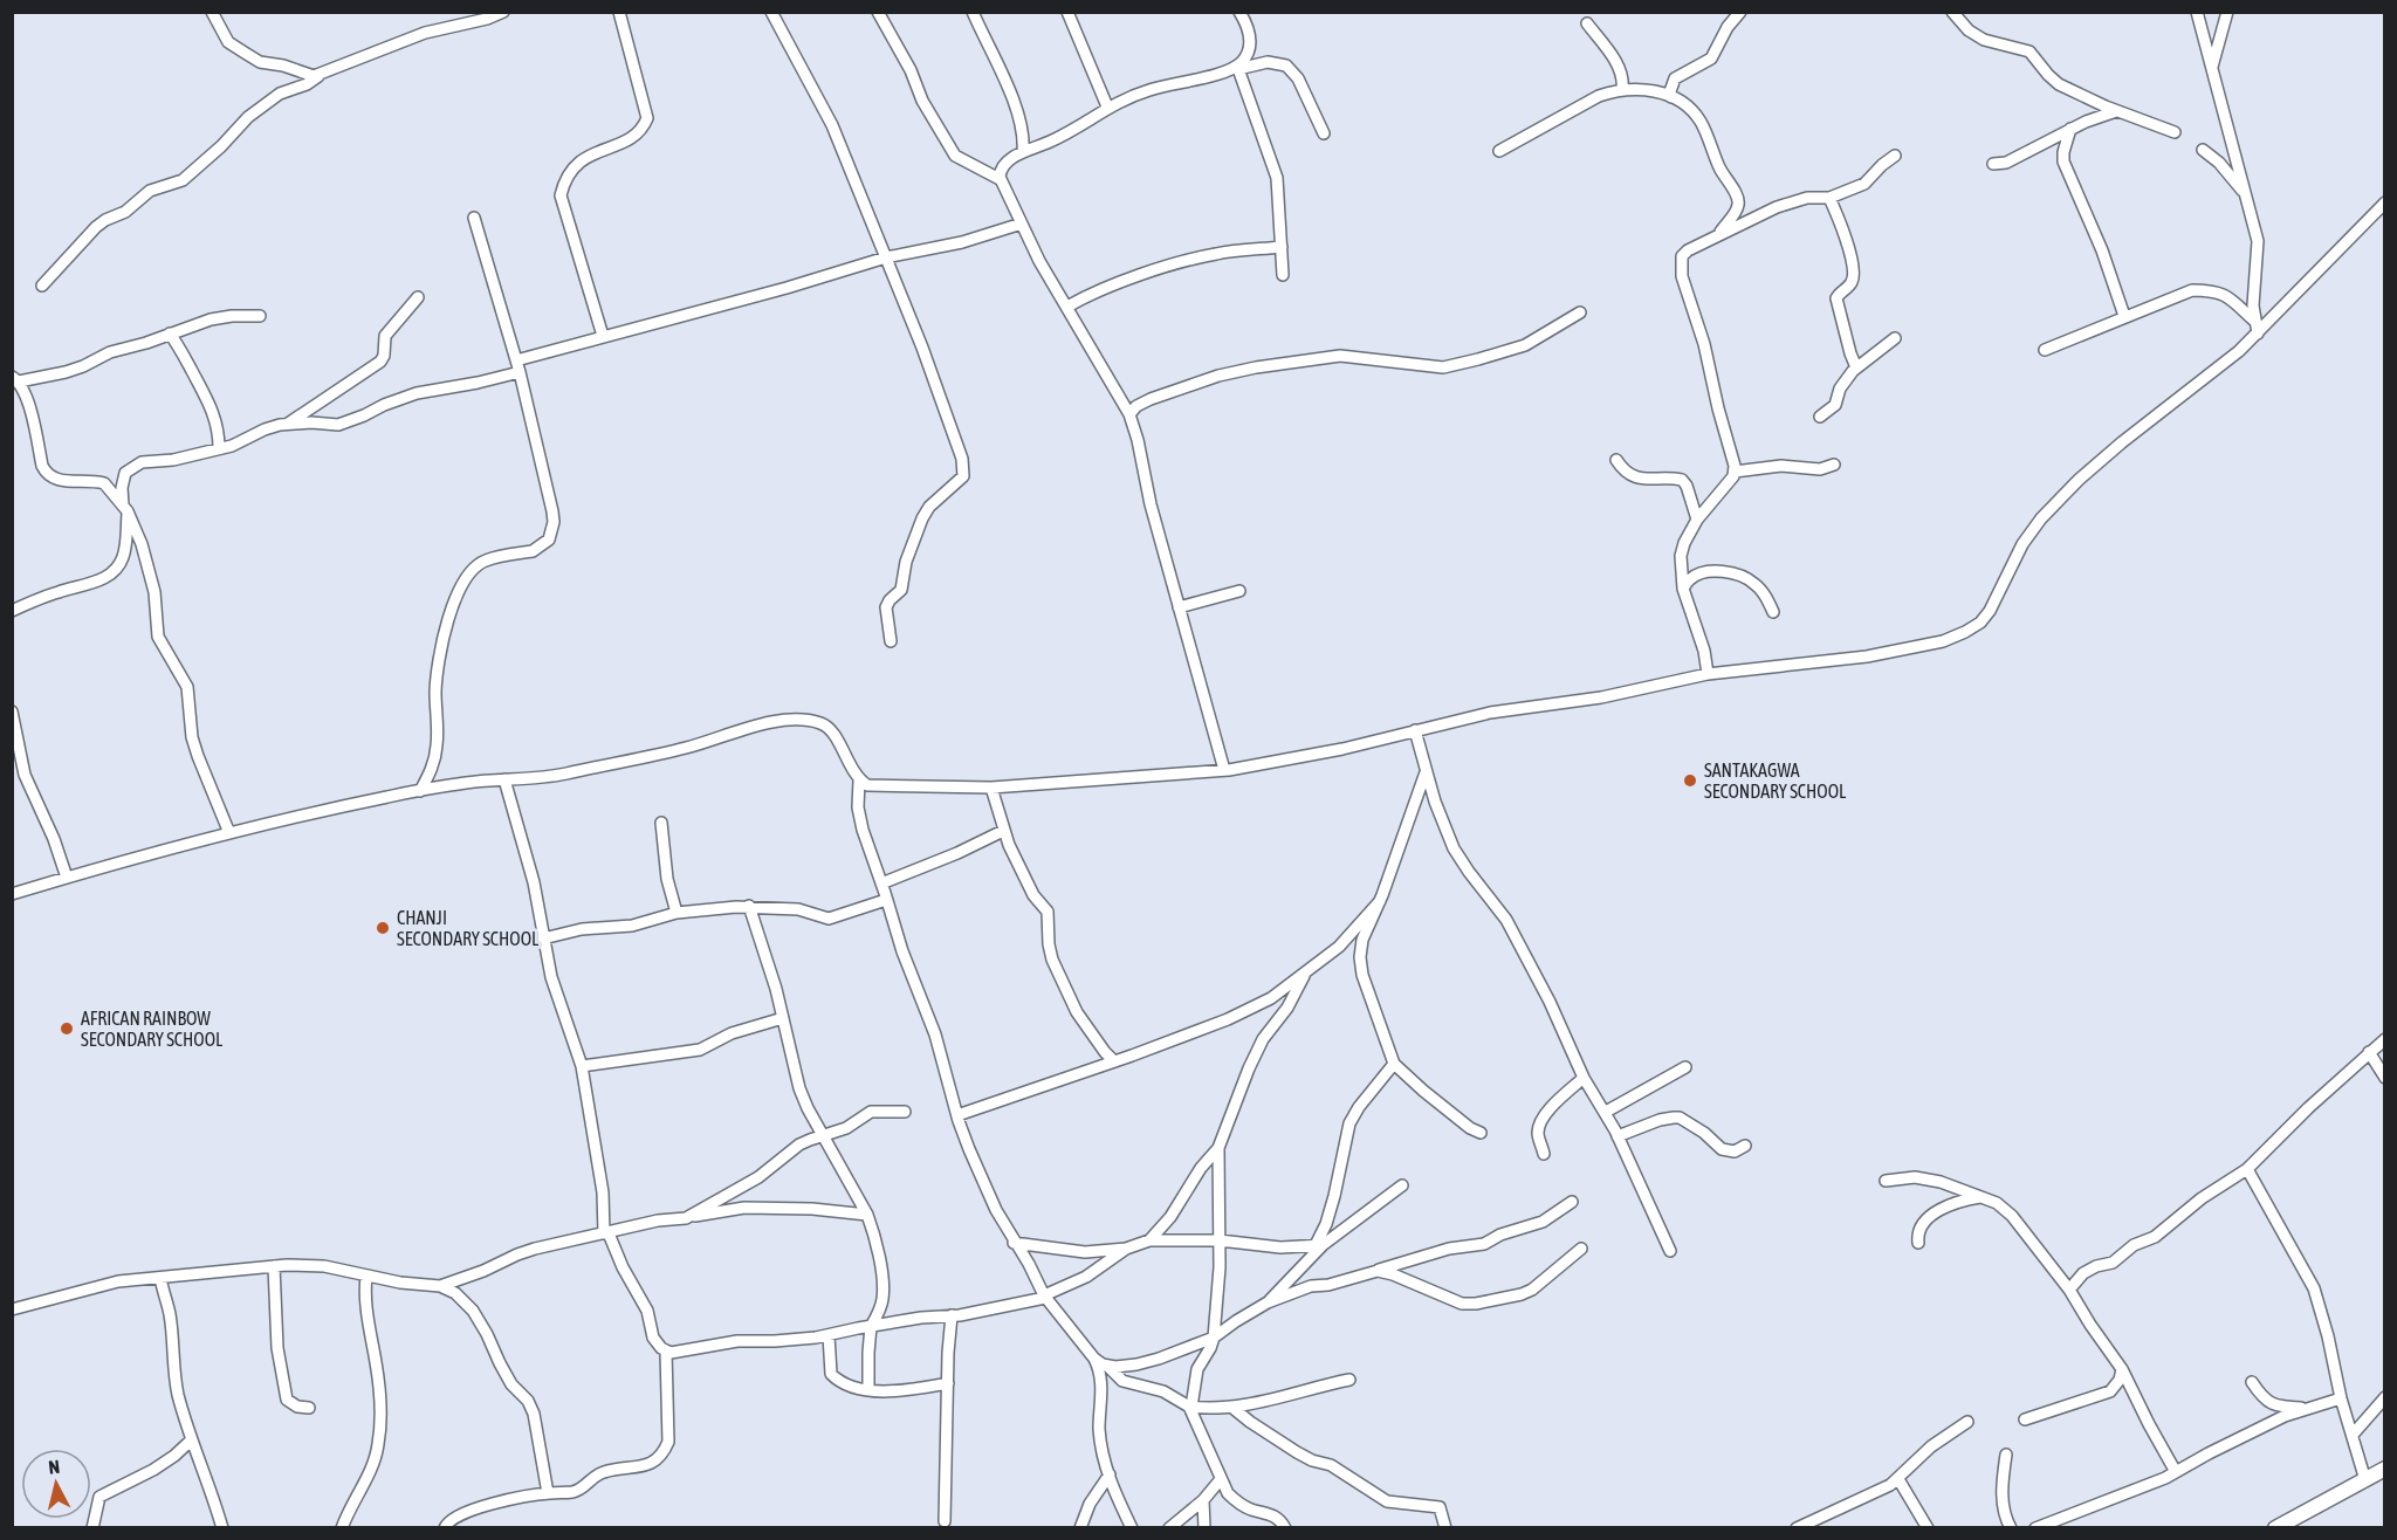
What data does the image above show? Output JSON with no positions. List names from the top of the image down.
{
  "places": ["SANTAKAGWA SECONDARY SCHOOL", "CHANJI SECONDARY SCHOOL", "AFRICAN RAINBOW SECONDARY SCHOOL"],
  "north": "top"
}
